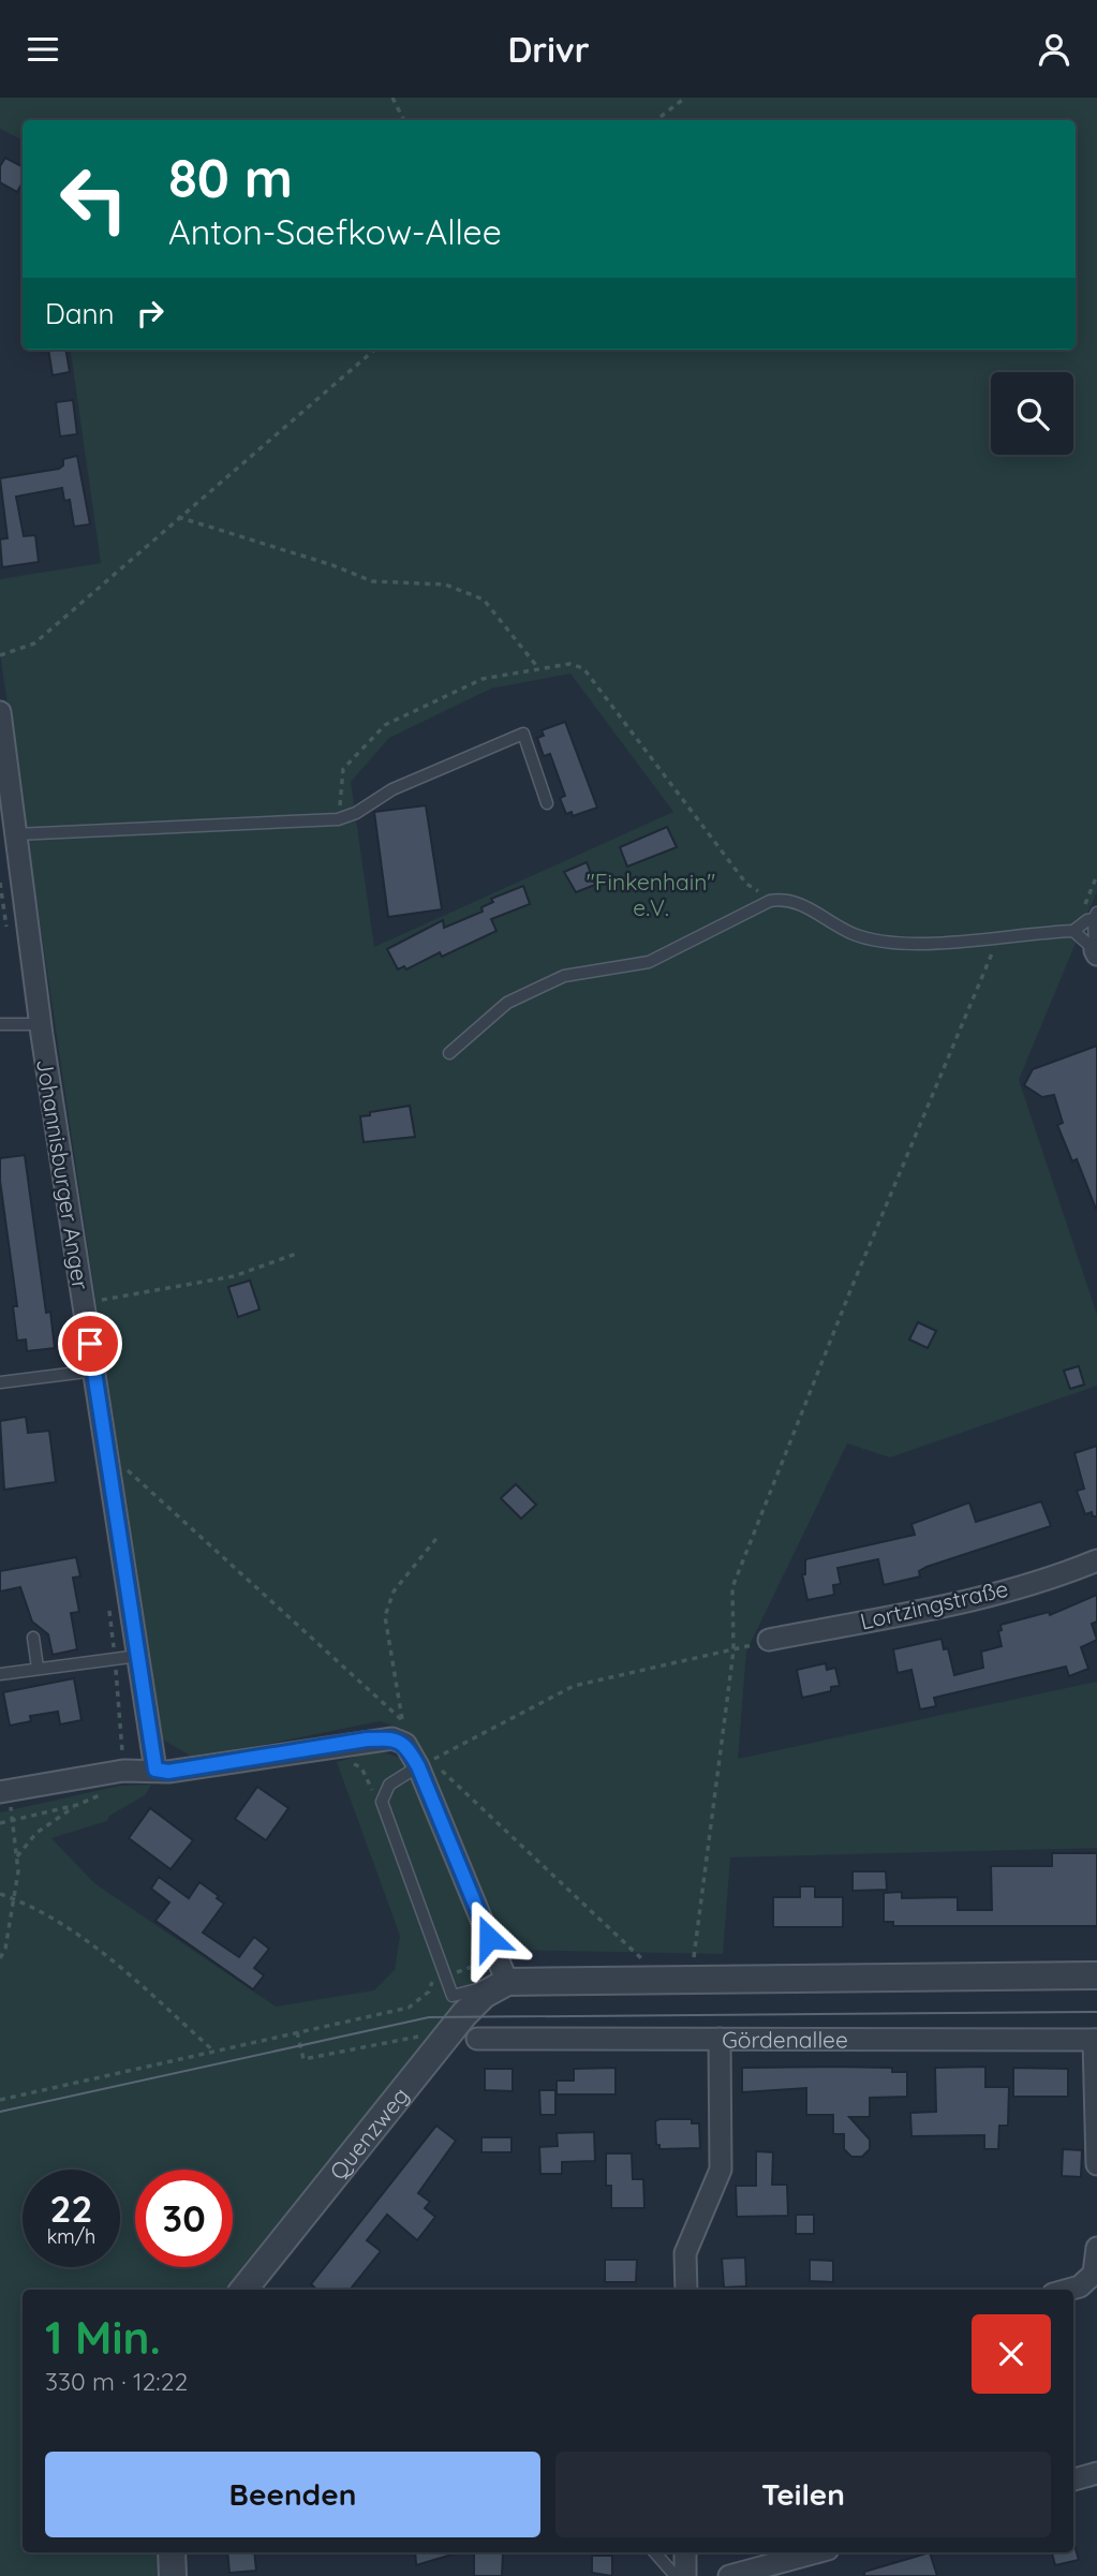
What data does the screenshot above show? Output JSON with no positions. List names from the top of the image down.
{
  "streets": {
    "street": [
      "Johannisburger Anger",
      "Lortzingstraße",
      "Gördenallee",
      "Quenzweg"
    ]
  },
  "parks": ["\"Finkenhain\" e.V."],
  "page": {
    "header": "Drivr",
    "turn": ["80 m", "Anton-Saefkow-Allee"],
    "then": "Dann",
    "speed": "22 km/h",
    "limit": "30",
    "heading": ["1 Min.", "330 m · 12:22"],
    "buttons": ["Beenden", "Teilen"]
  }
}
